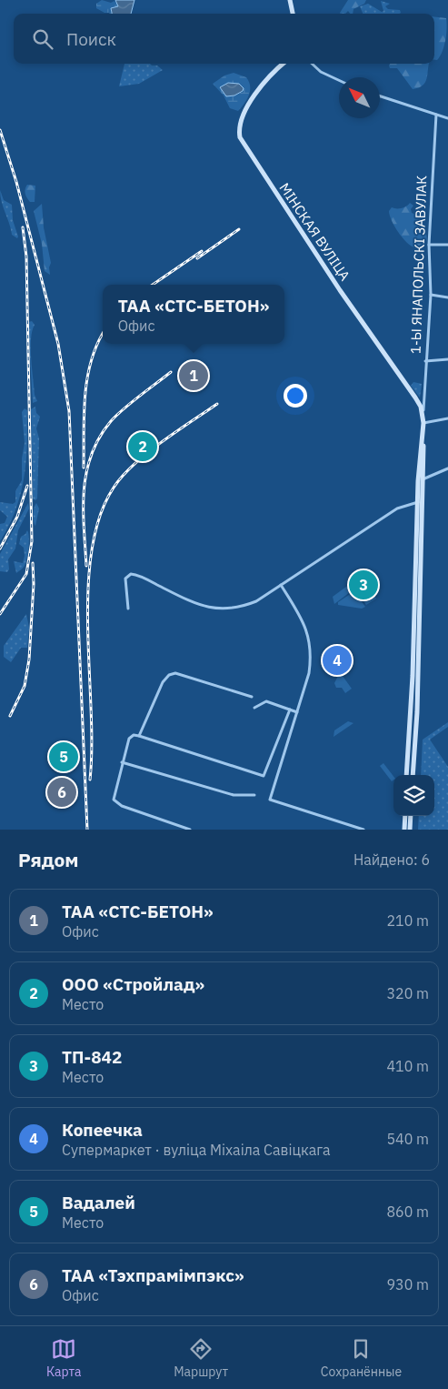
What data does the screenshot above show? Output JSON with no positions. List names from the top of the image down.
{
  "streets": {
    "main road": ["МІНСКАЯ ВУЛІЦА"],
    "street": ["1-Ы ЯНАПОЛЬСКІ ЗАВУЛАК"]
  },
  "crossings": [
    ["МІНСКАЯ ВУЛІЦА", "1-Ы ЯНАПОЛЬСКІ ЗАВУЛАК"]
  ],
  "north": "top left",
  "page": {
    "search": "Поиск",
    "popup": ["ТАА «СТС-БЕТОН»", "Офис"],
    "pins": [
      "1",
      "2",
      "3",
      "4",
      "5",
      "6"
    ],
    "heading": ["Рядом", "Найдено: 6"],
    "list": [
      {
        "mark": "1",
        "name": "ТАА «СТС-БЕТОН»",
        "note": "Офис",
        "value": "210 m"
      },
      {
        "mark": "2",
        "name": "ООО «Стройлад»",
        "note": "Место",
        "value": "320 m"
      },
      {
        "mark": "3",
        "name": "ТП-842",
        "note": "Место",
        "value": "410 m"
      },
      {
        "mark": "4",
        "name": "Копеечка",
        "note": "Супермаркет · вуліца Міхаіла Савіцкага",
        "value": "540 m"
      },
      {
        "mark": "5",
        "name": "Вадалей",
        "note": "Место",
        "value": "860 m"
      },
      {
        "mark": "6",
        "name": "ТАА «Тэхпрамімпэкс»",
        "note": "Офис",
        "value": "930 m"
      }
    ],
    "nav": ["Карта", "Маршрут", "Сохранённые"]
  }
}
